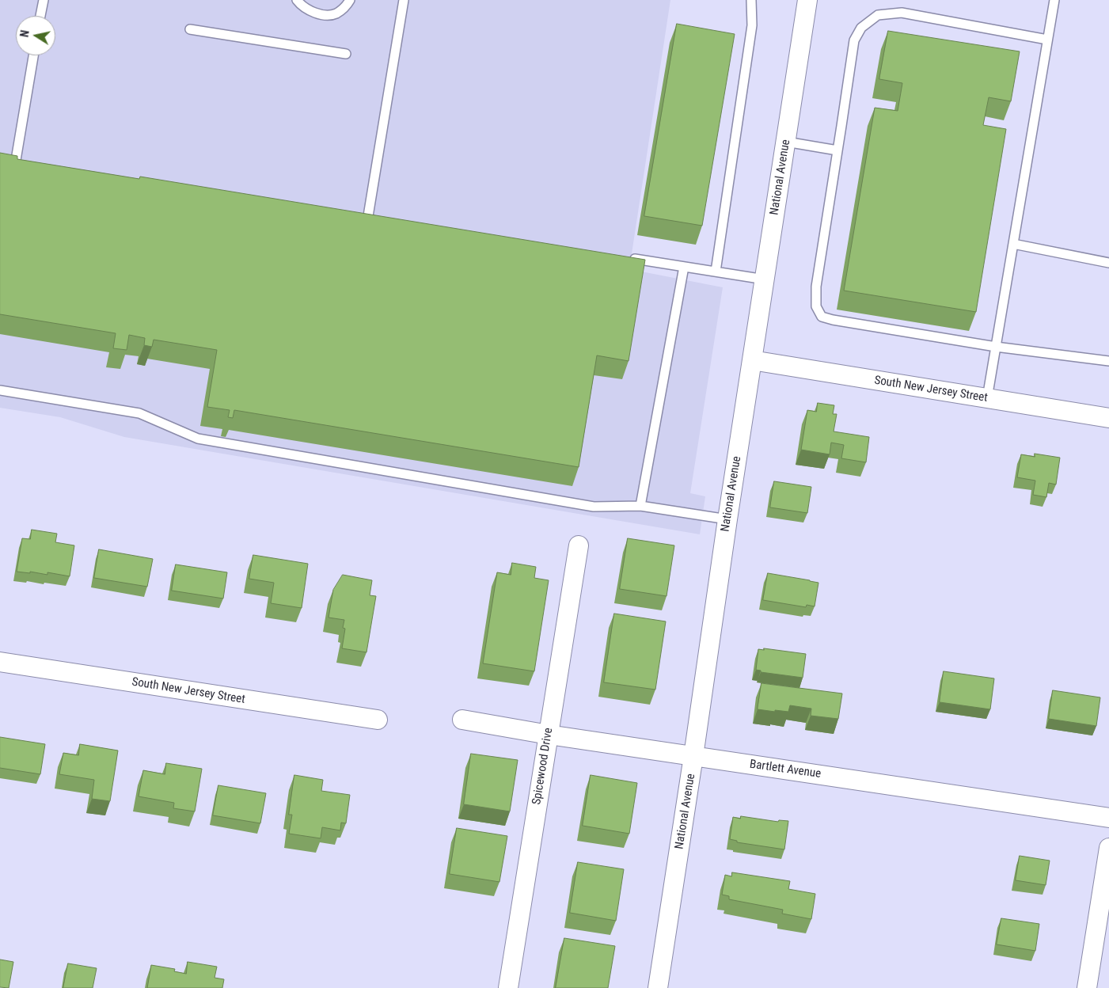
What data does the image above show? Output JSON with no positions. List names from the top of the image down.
{
  "streets": {
    "street": [
      "National Avenue",
      "South New Jersey Street",
      "Spicewood Drive",
      "Bartlett Avenue"
    ]
  },
  "crossings": [
    ["National Avenue", "South New Jersey Street"],
    ["National Avenue", "Bartlett Avenue"],
    ["Spicewood Drive", "Bartlett Avenue"]
  ],
  "north": "left"
}
